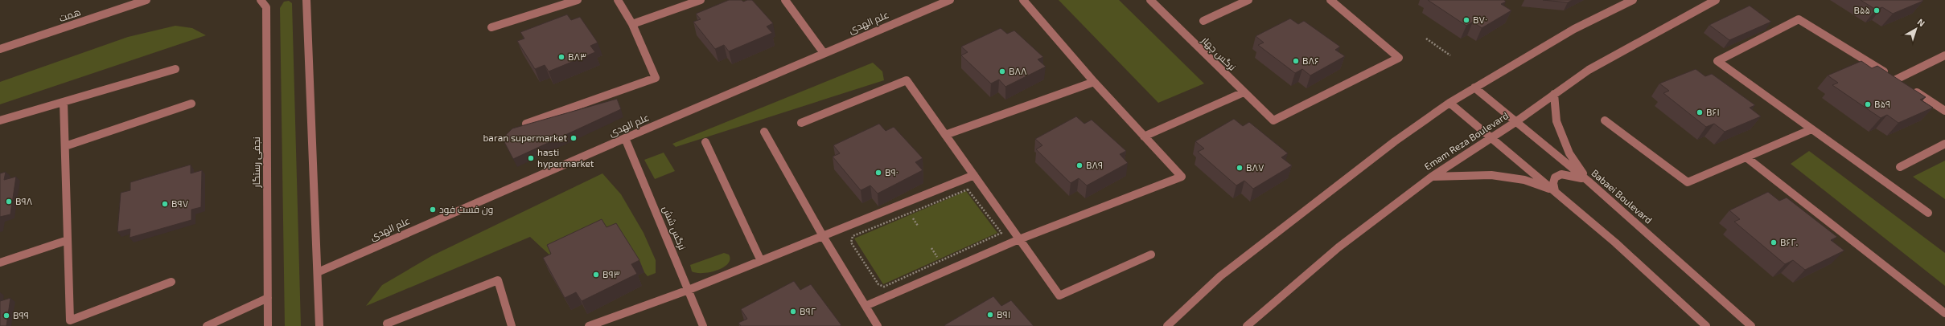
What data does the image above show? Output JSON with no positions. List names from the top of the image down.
{
  "streets": {
    "street": [
      "همت",
      "علم الهدی",
      "نرگس چهار",
      "Emam Reza Boulevard",
      "نجفی رستگار",
      "Babaei Boulevard",
      "نرگس شش"
    ]
  },
  "crossings": [
    ["علم الهدی", "نرگس شش"],
    ["Emam Reza Boulevard", "Babaei Boulevard"]
  ],
  "places": [
    "B۵۵",
    "B۷۰",
    "B۸۳",
    "B۸۶",
    "B۸۸",
    "B۵۹",
    "B۶۱",
    "baran supermarket",
    "hasti hypermarket",
    "B۸۹",
    "B۸۷",
    "B۹۰",
    "B۹۸",
    "B۹۷",
    "ون فست فود",
    "B۶۲.",
    "B۹۳",
    "B۹۲",
    "B۹۱",
    "B۹۹"
  ],
  "north": "top right"
}
